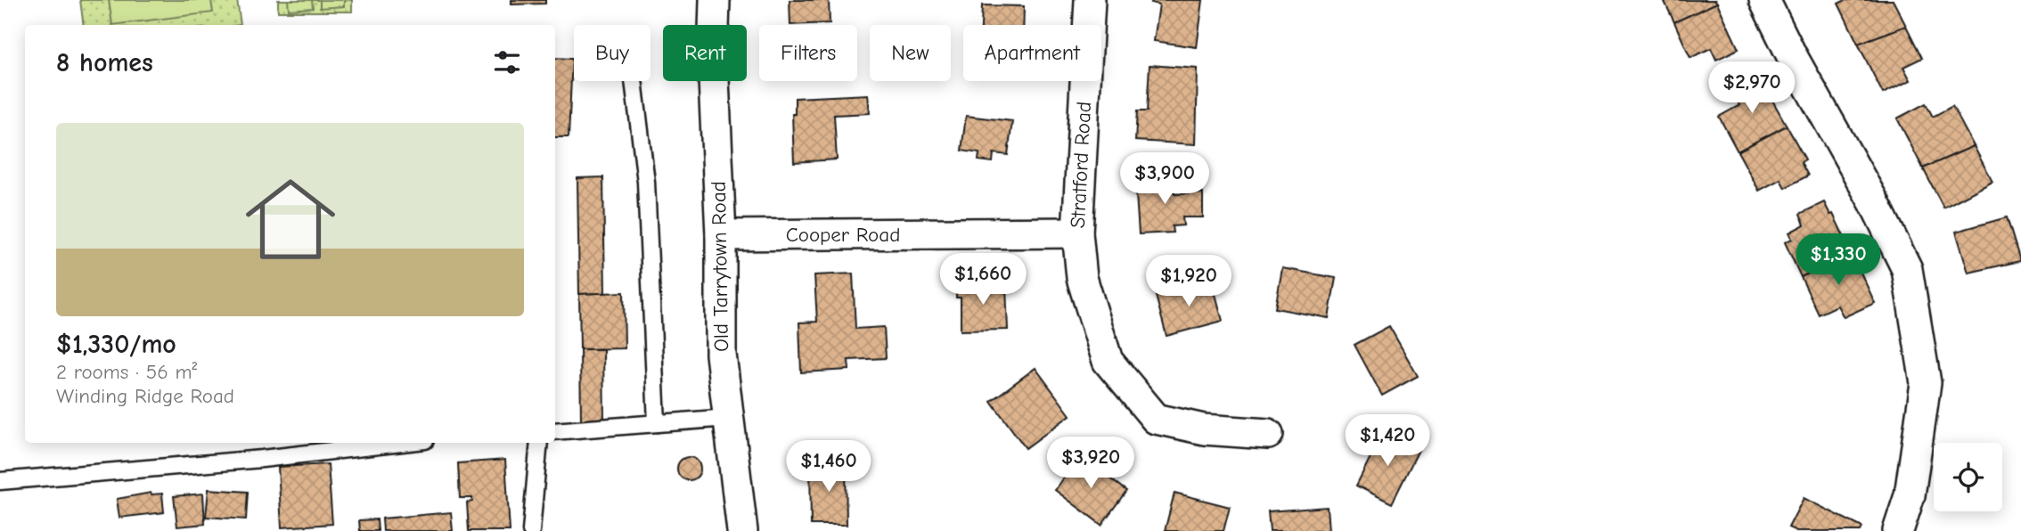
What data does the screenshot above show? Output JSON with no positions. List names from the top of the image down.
{
  "streets": {
    "street": ["Stratford Road", "Cooper Road", "Old Tarrytown Road"]
  },
  "crossings": [
    ["Stratford Road", "Cooper Road"],
    ["Cooper Road", "Old Tarrytown Road"]
  ],
  "page": {
    "chip": [
      "Buy",
      "Rent",
      "Filters",
      "New",
      "Apartment"
    ],
    "heading": "8 homes",
    "price": [
      "$2,970",
      "$3,900",
      "$1,330",
      "$1,660",
      "$1,920",
      "$1,420",
      "$3,920",
      "$1,460"
    ],
    "list": [
      {
        "name": "$1,330/mo",
        "note": "2 rooms · 56 m² · Winding Ridge Road"
      }
    ]
  }
}
